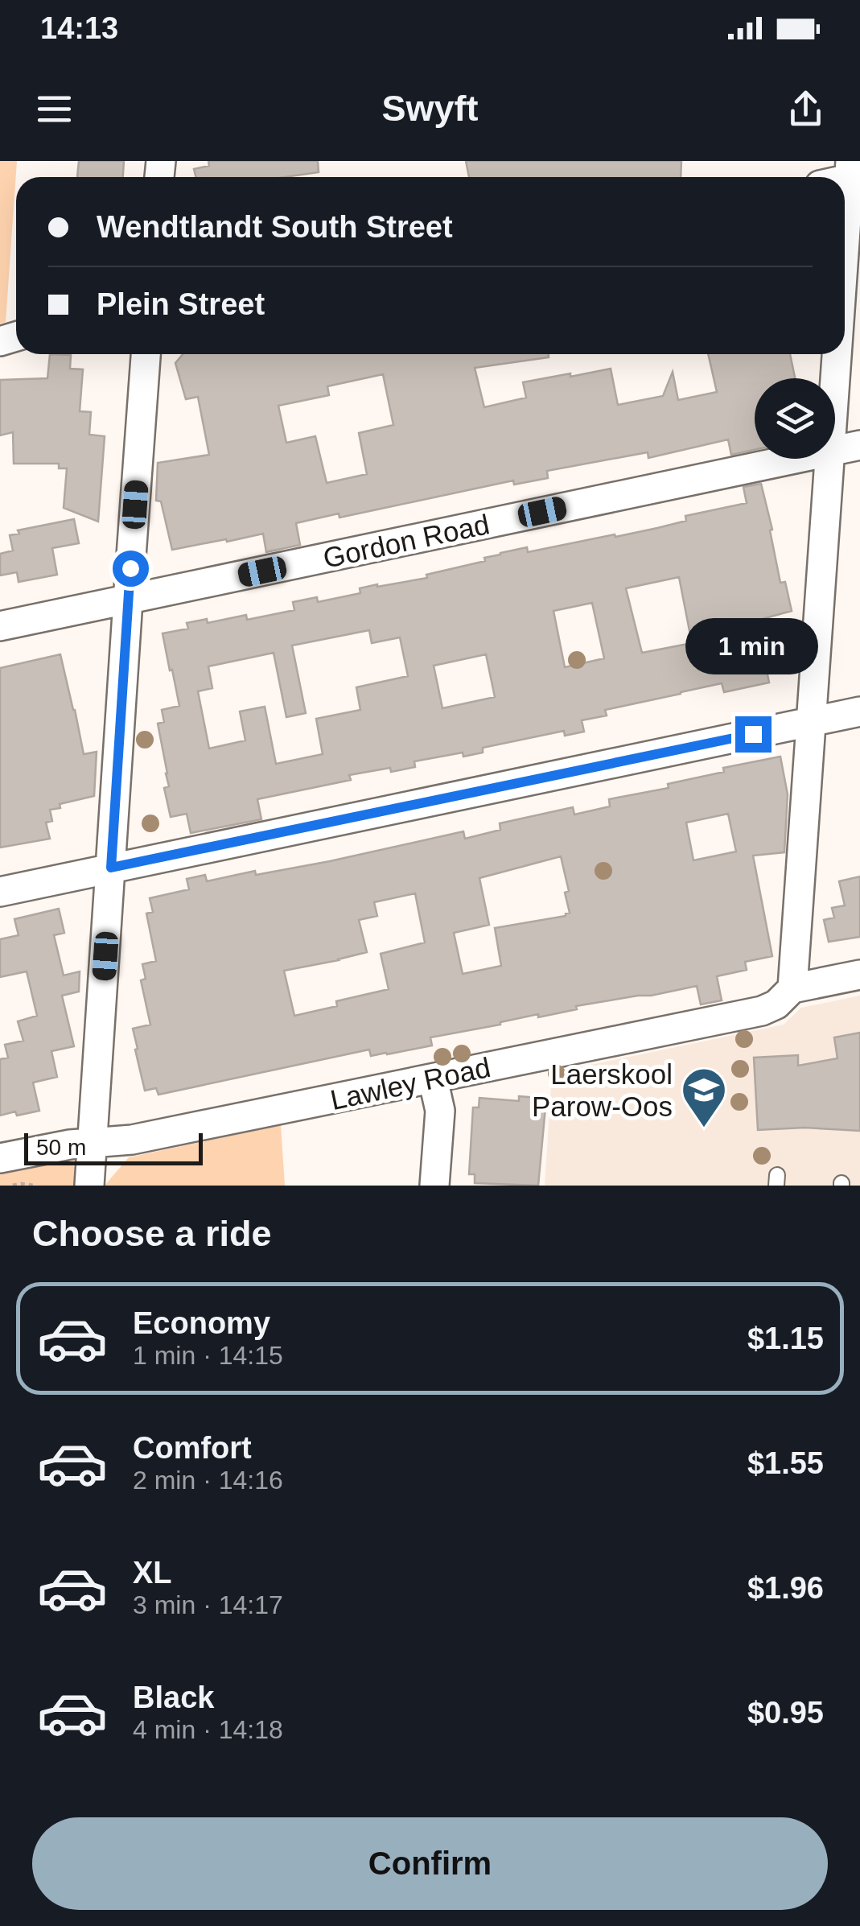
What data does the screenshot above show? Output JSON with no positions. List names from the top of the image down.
{
  "streets": {
    "street": ["Gordon Road", "Lawley Road"]
  },
  "places": {
    "school or university": ["Laerskool Parow-Oos"]
  },
  "scale_bar": "50 m",
  "page": {
    "status": "14:13",
    "header": "Swyft",
    "banner": ["Wendtlandt South Street", "Plein Street"],
    "bubble": "1 min",
    "scale": "50 m",
    "heading": "Choose a ride",
    "list": [
      {
        "name": "Economy",
        "note": "1 min · 14:15",
        "value": "$1.15"
      },
      {
        "name": "Comfort",
        "note": "2 min · 14:16",
        "value": "$1.55"
      },
      {
        "name": "XL",
        "note": "3 min · 14:17",
        "value": "$1.96"
      },
      {
        "name": "Black",
        "note": "4 min · 14:18",
        "value": "$0.95"
      }
    ],
    "buttons": "Confirm"
  }
}
